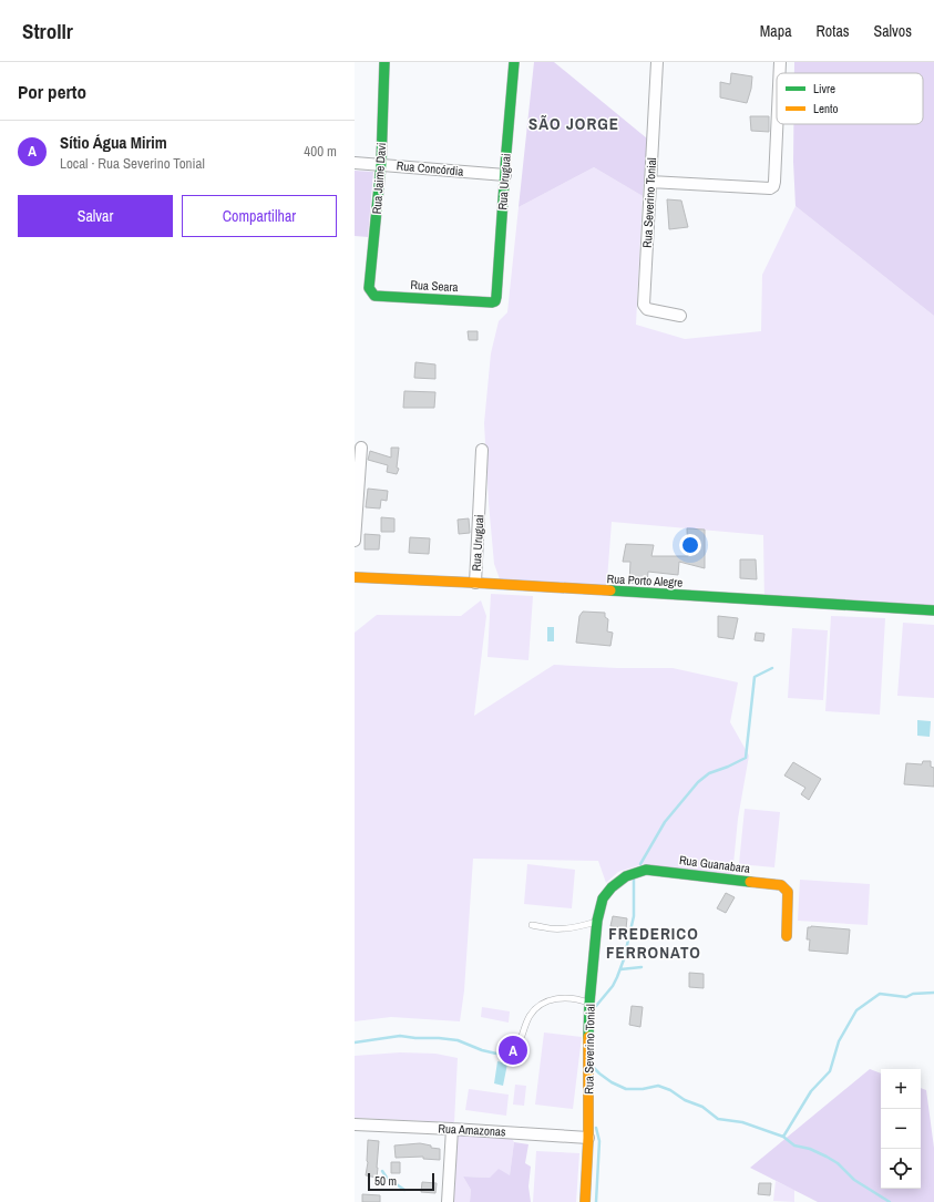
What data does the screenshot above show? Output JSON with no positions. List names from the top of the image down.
{
  "streets": {
    "street": [
      "Rua Concórdia",
      "Rua Jaime Davi",
      "Rua Uruguai",
      "Rua Severino Tonial",
      "Rua Seara",
      "Rua Porto Alegre",
      "Rua Guanabara",
      "Rua Amazonas"
    ]
  },
  "crossings": [
    ["Rua Concórdia", "Rua Jaime Davi"],
    ["Rua Concórdia", "Rua Uruguai"],
    ["Rua Jaime Davi", "Rua Seara"],
    ["Rua Uruguai", "Rua Seara"],
    ["Rua Uruguai", "Rua Porto Alegre"],
    ["Rua Severino Tonial", "Rua Guanabara"],
    ["Rua Severino Tonial", "Rua Amazonas"]
  ],
  "districts": ["SÃO JORGE", "FREDERICO FERRONATO"],
  "legend": ["Livre", "Lento"],
  "scale_bar": "50 m",
  "page": {
    "header": "Strollr",
    "nav": ["Mapa", "Rotas", "Salvos"],
    "heading": "Por perto",
    "list": [
      {
        "mark": "A",
        "name": "Sítio Água Mirim",
        "note": "Local · Rua Severino Tonial",
        "value": "400 m"
      }
    ],
    "buttons": ["Salvar", "Compartilhar"],
    "pins": "A",
    "map_buttons": ["+", "−"],
    "scale": "50 m"
  }
}
